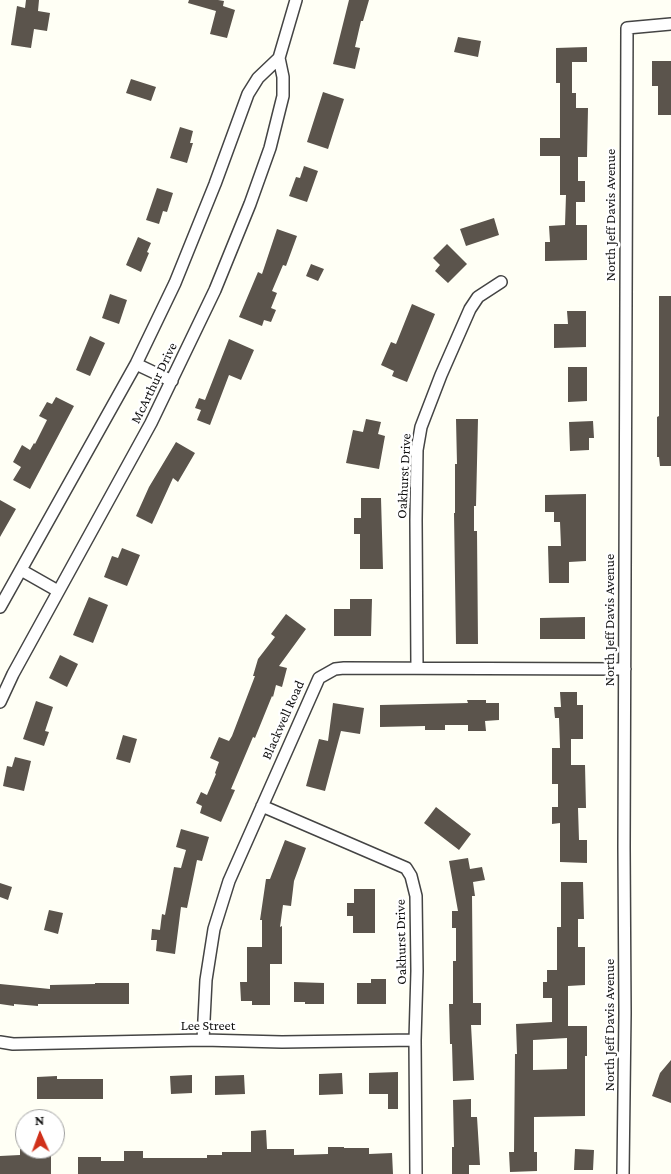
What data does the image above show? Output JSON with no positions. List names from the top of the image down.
{
  "streets": {
    "street": [
      "North Jeff Davis Avenue",
      "McArthur Drive",
      "Oakhurst Drive",
      "Blackwell Road",
      "Lee Street"
    ]
  },
  "crossings": [
    ["North Jeff Davis Avenue", "Blackwell Road"],
    ["Oakhurst Drive", "Blackwell Road"],
    ["Oakhurst Drive", "Lee Street"],
    ["Blackwell Road", "Lee Street"]
  ],
  "north": "top"
}
